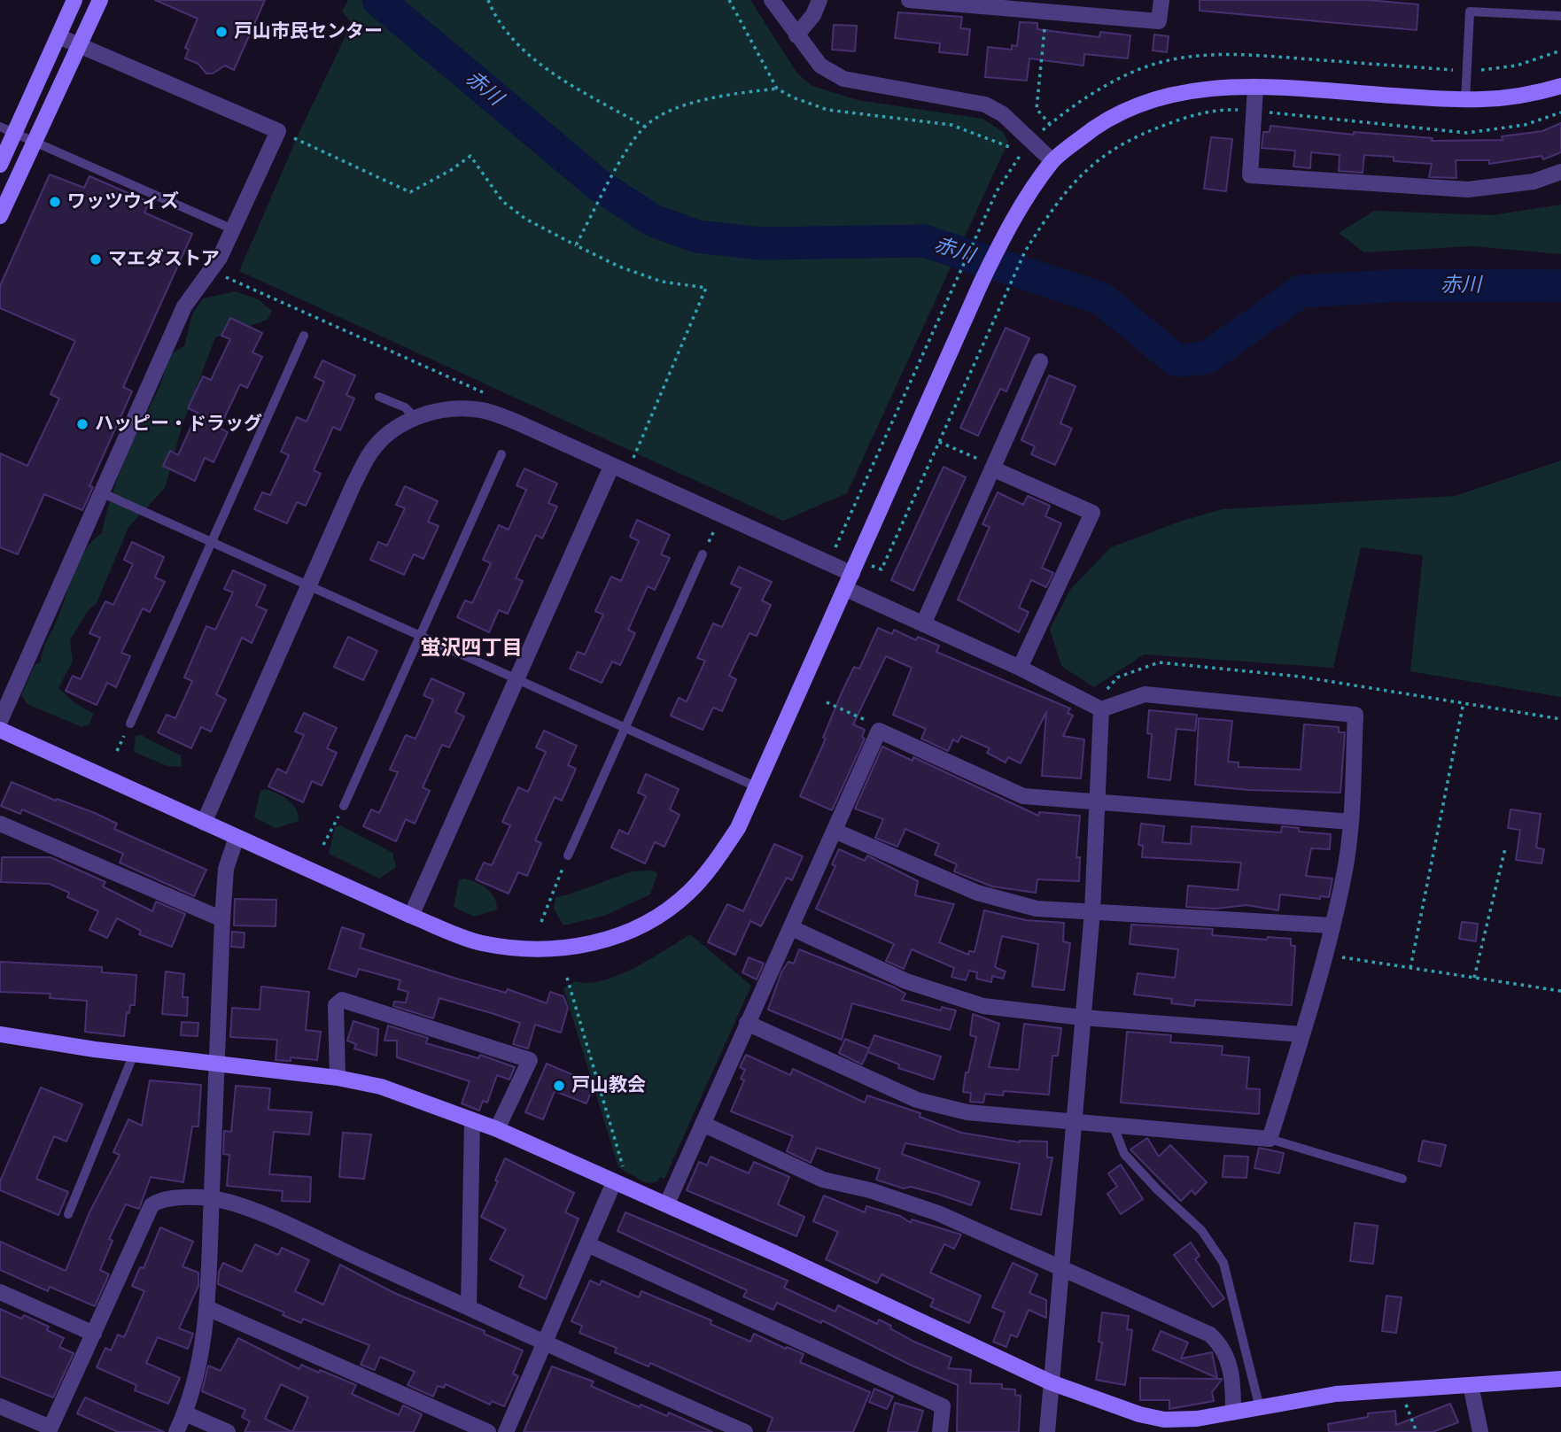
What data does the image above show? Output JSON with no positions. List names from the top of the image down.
{
  "districts": ["蛍沢四丁目"],
  "water": ["赤川"],
  "places": [
    "戸山市民センター",
    "ワッツウィズ",
    "マエダストア",
    "ハッピー・ドラッグ",
    "戸山教会"
  ]
}
